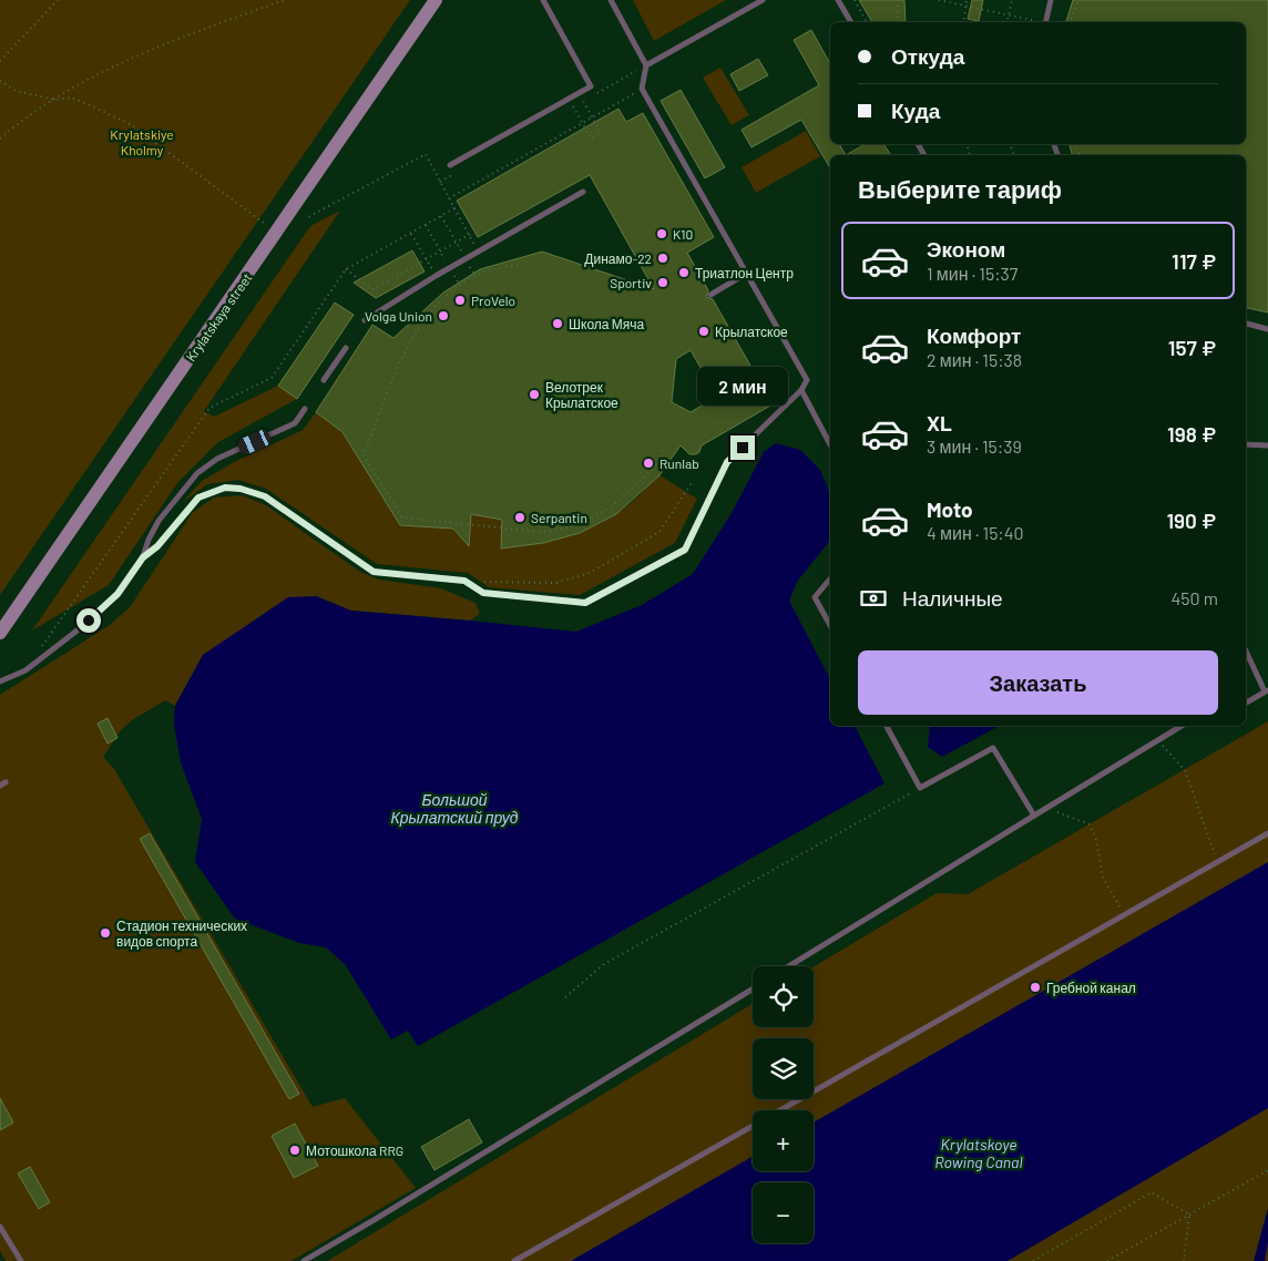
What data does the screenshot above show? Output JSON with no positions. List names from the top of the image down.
{
  "streets": {
    "main road": ["Krylatskaya street"]
  },
  "water": ["Большой Крылатский пруд", "Krylatskoye Rowing Canal"],
  "parks": ["Krylatskiye Kholmy"],
  "places": [
    "K10",
    "Динамо-22",
    "Триатлон Центр",
    "Sportiv",
    "ProVelo",
    "Volga Union",
    "Школа Мяча",
    "Крылатское",
    "Велотрек Крылатское",
    "Runlab",
    "Serpantin",
    "Стадион технических видов спорта",
    "Гребной канал",
    "Мотошкола RRG"
  ],
  "page": {
    "banner": ["Откуда", "Куда"],
    "heading": "Выберите тариф",
    "list": [
      {
        "name": "Эконом",
        "note": "1 мин · 15:37",
        "value": "117 ₽"
      },
      {
        "name": "Комфорт",
        "note": "2 мин · 15:38",
        "value": "157 ₽"
      },
      {
        "name": "XL",
        "note": "3 мин · 15:39",
        "value": "198 ₽"
      },
      {
        "name": "Moto",
        "note": "4 мин · 15:40",
        "value": "190 ₽"
      }
    ],
    "bubble": "2 мин",
    "pay": ["Наличные", "450 m"],
    "buttons": "Заказать",
    "map_buttons": ["+", "−"]
  }
}
